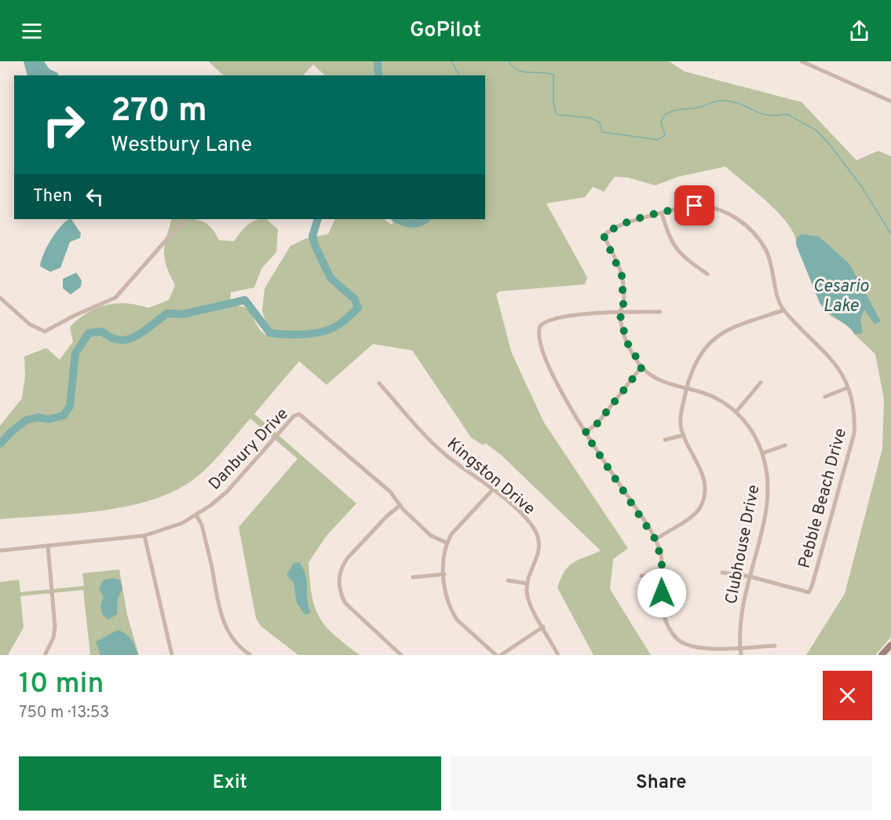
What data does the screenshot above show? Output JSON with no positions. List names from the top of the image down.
{
  "streets": {
    "street": [
      "Danbury Drive",
      "Kingston Drive",
      "Pebble Beach Drive",
      "Clubhouse Drive"
    ]
  },
  "crossings": [
    ["Pebble Beach Drive", "Clubhouse Drive"]
  ],
  "water": ["Cesario Lake"],
  "page": {
    "header": "GoPilot",
    "turn": ["270 m", "Westbury Lane"],
    "then": "Then",
    "heading": ["10 min", "750 m · 13:53"],
    "buttons": ["Exit", "Share"]
  }
}
